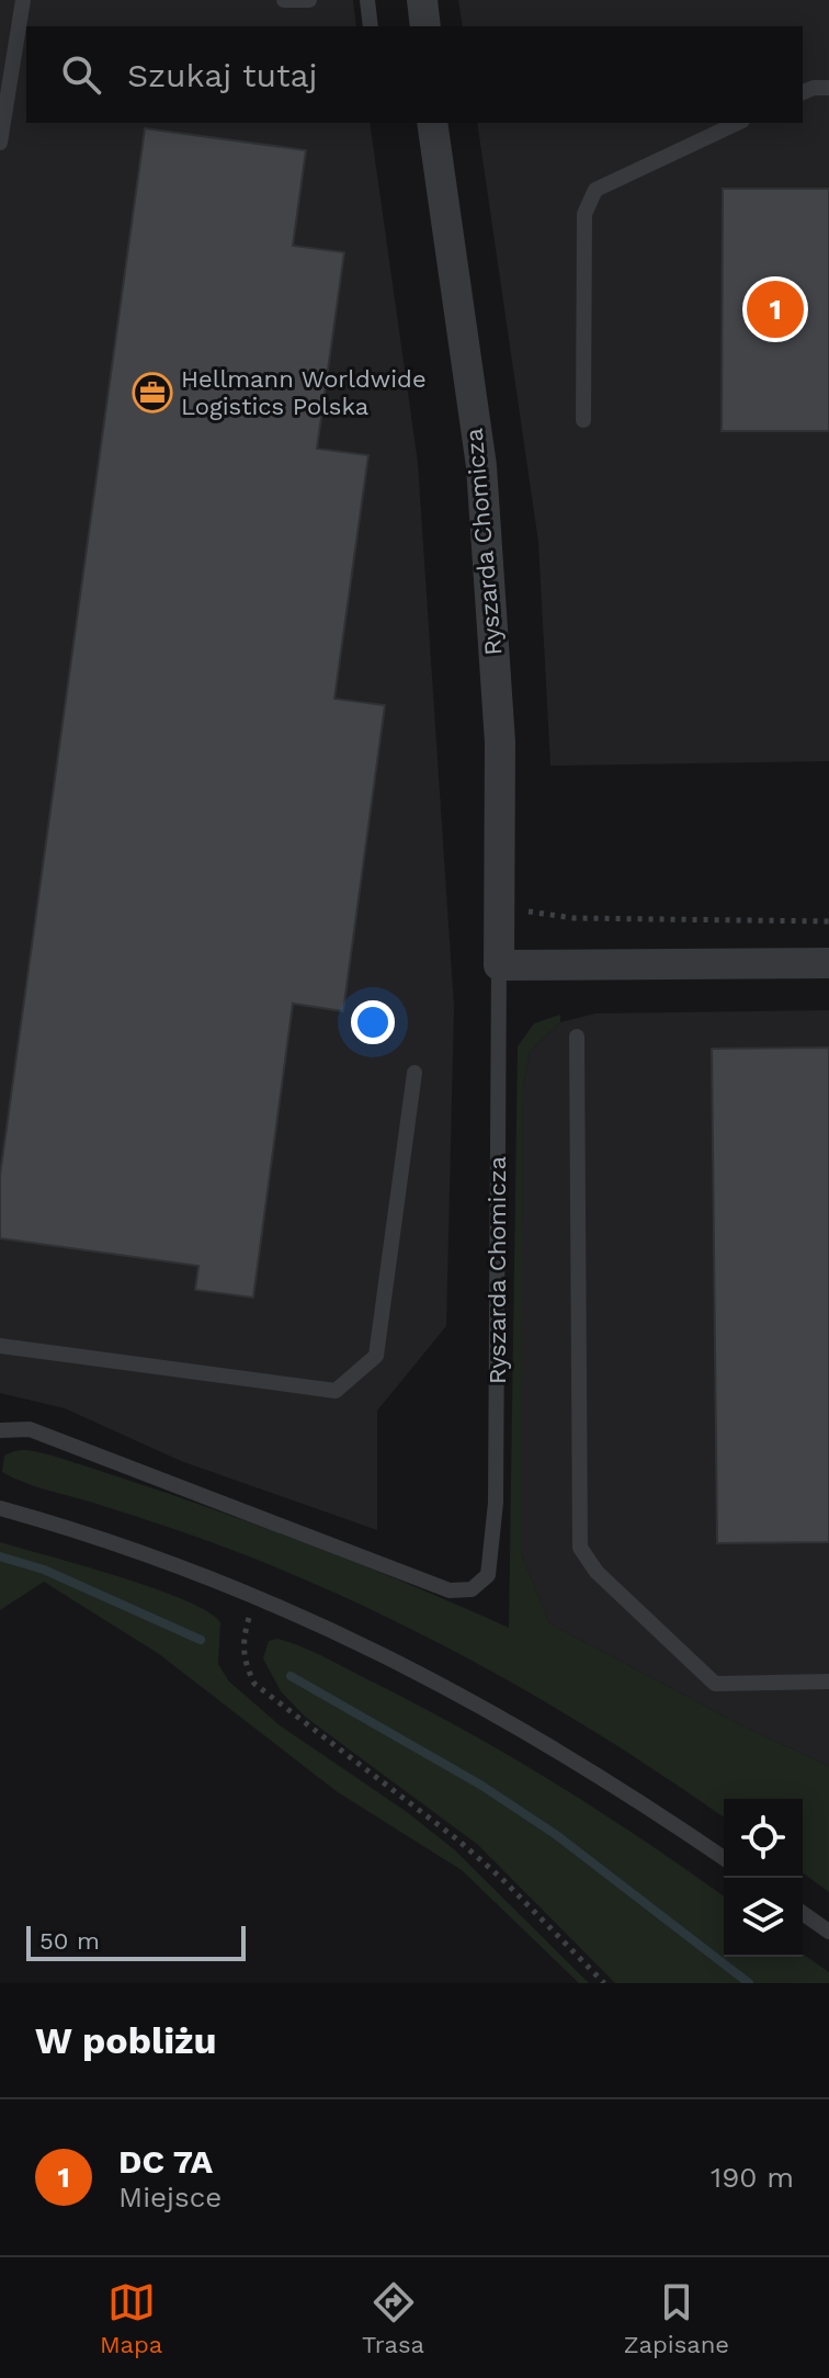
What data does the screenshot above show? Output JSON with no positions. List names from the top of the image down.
{
  "streets": {
    "street": ["Ryszarda Chomicza"]
  },
  "places": {
    "office": ["Hellmann Worldwide Logistics Polska"]
  },
  "scale_bar": "50 m",
  "page": {
    "search": "Szukaj tutaj",
    "pins": "1",
    "scale": "50 m",
    "heading": "W pobliżu",
    "list": [
      {
        "mark": "1",
        "name": "DC 7A",
        "note": "Miejsce",
        "value": "190 m"
      }
    ],
    "nav": ["Mapa", "Trasa", "Zapisane"]
  }
}
